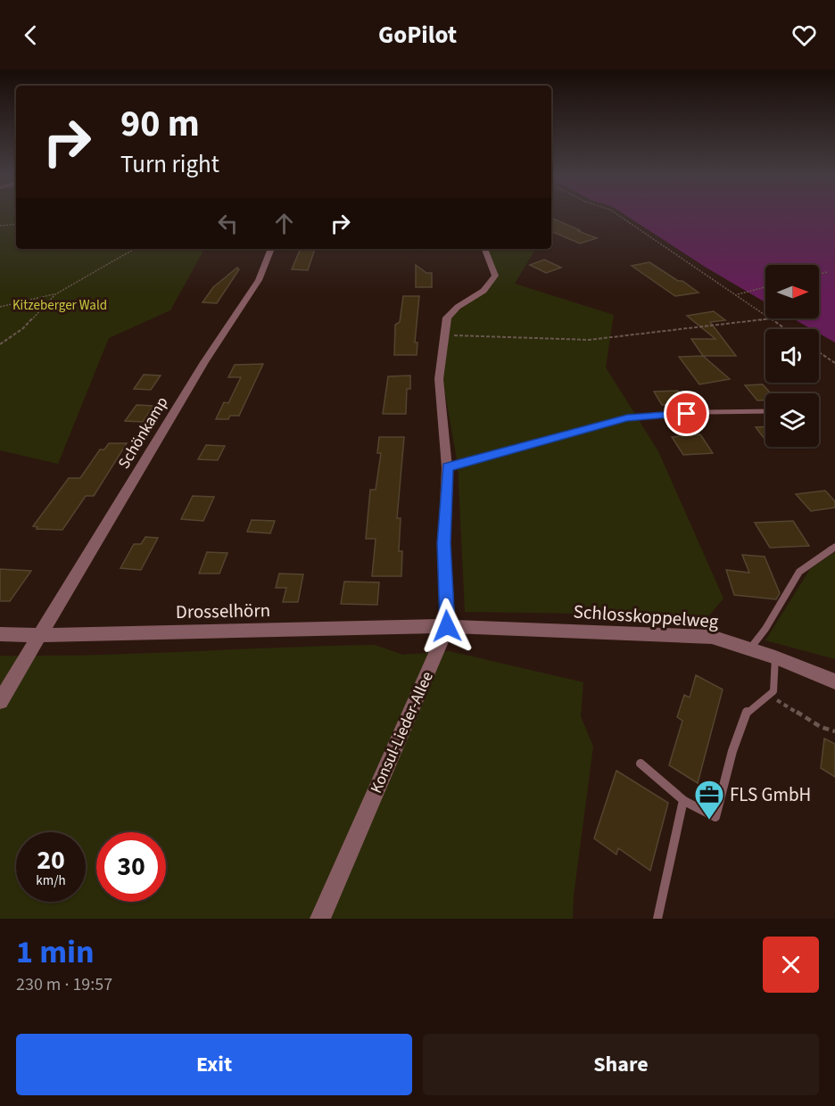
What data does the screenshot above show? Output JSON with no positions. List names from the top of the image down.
{
  "streets": {
    "street": [
      "Schönkamp",
      "Drosselhörn",
      "Schlosskoppelweg",
      "Konsul-Lieder-Allee"
    ]
  },
  "crossings": [
    ["Schönkamp", "Drosselhörn"],
    ["Drosselhörn", "Schlosskoppelweg"],
    ["Drosselhörn", "Konsul-Lieder-Allee"],
    ["Schlosskoppelweg", "Konsul-Lieder-Allee"]
  ],
  "parks": ["Kitzeberger Wald"],
  "places": {
    "office": ["FLS GmbH"]
  },
  "north": "right",
  "page": {
    "header": "GoPilot",
    "turn": ["90 m", "Turn right"],
    "speed": "20 km/h",
    "limit": "30",
    "heading": ["1 min", "230 m · 19:57"],
    "buttons": ["Exit", "Share"]
  }
}
